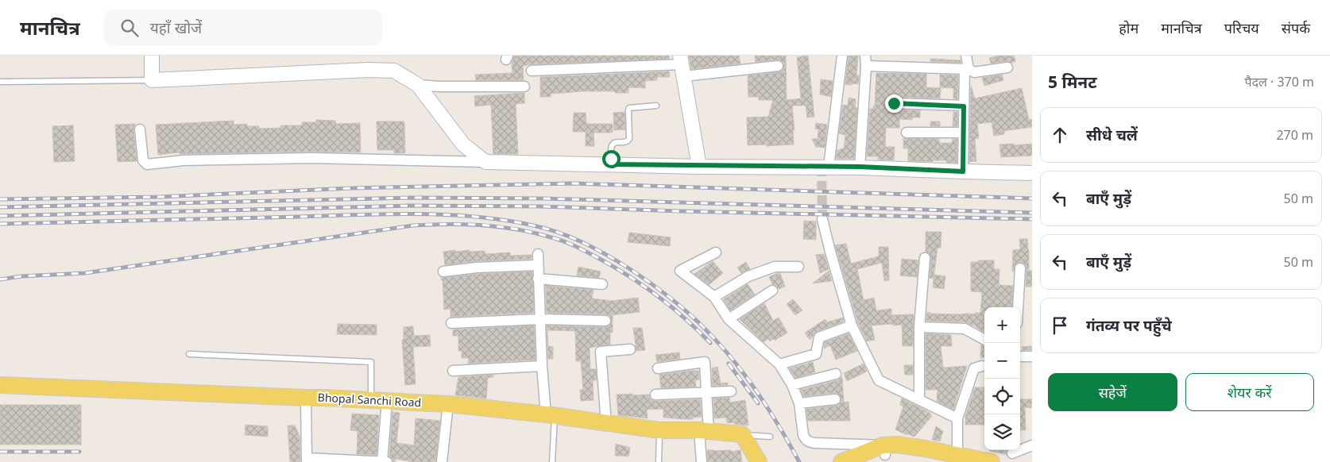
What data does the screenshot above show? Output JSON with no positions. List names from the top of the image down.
{
  "streets": {
    "main road": ["Bhopal Sanchi Road"]
  },
  "page": {
    "header": "मानचित्र",
    "search": "यहाँ खोजें",
    "nav": [
      "होम",
      "मानचित्र",
      "परिचय",
      "संपर्क"
    ],
    "heading": ["5 मिनट", "पैदल · 370 m"],
    "list": [
      ["सीधे चलें", "270 m"],
      ["बाएँ मुड़ें", "50 m"],
      ["बाएँ मुड़ें", "50 m"],
      "गंतव्य पर पहुँचे"
    ],
    "map_buttons": ["+", "−"],
    "buttons": ["सहेजें", "शेयर करें"]
  }
}
